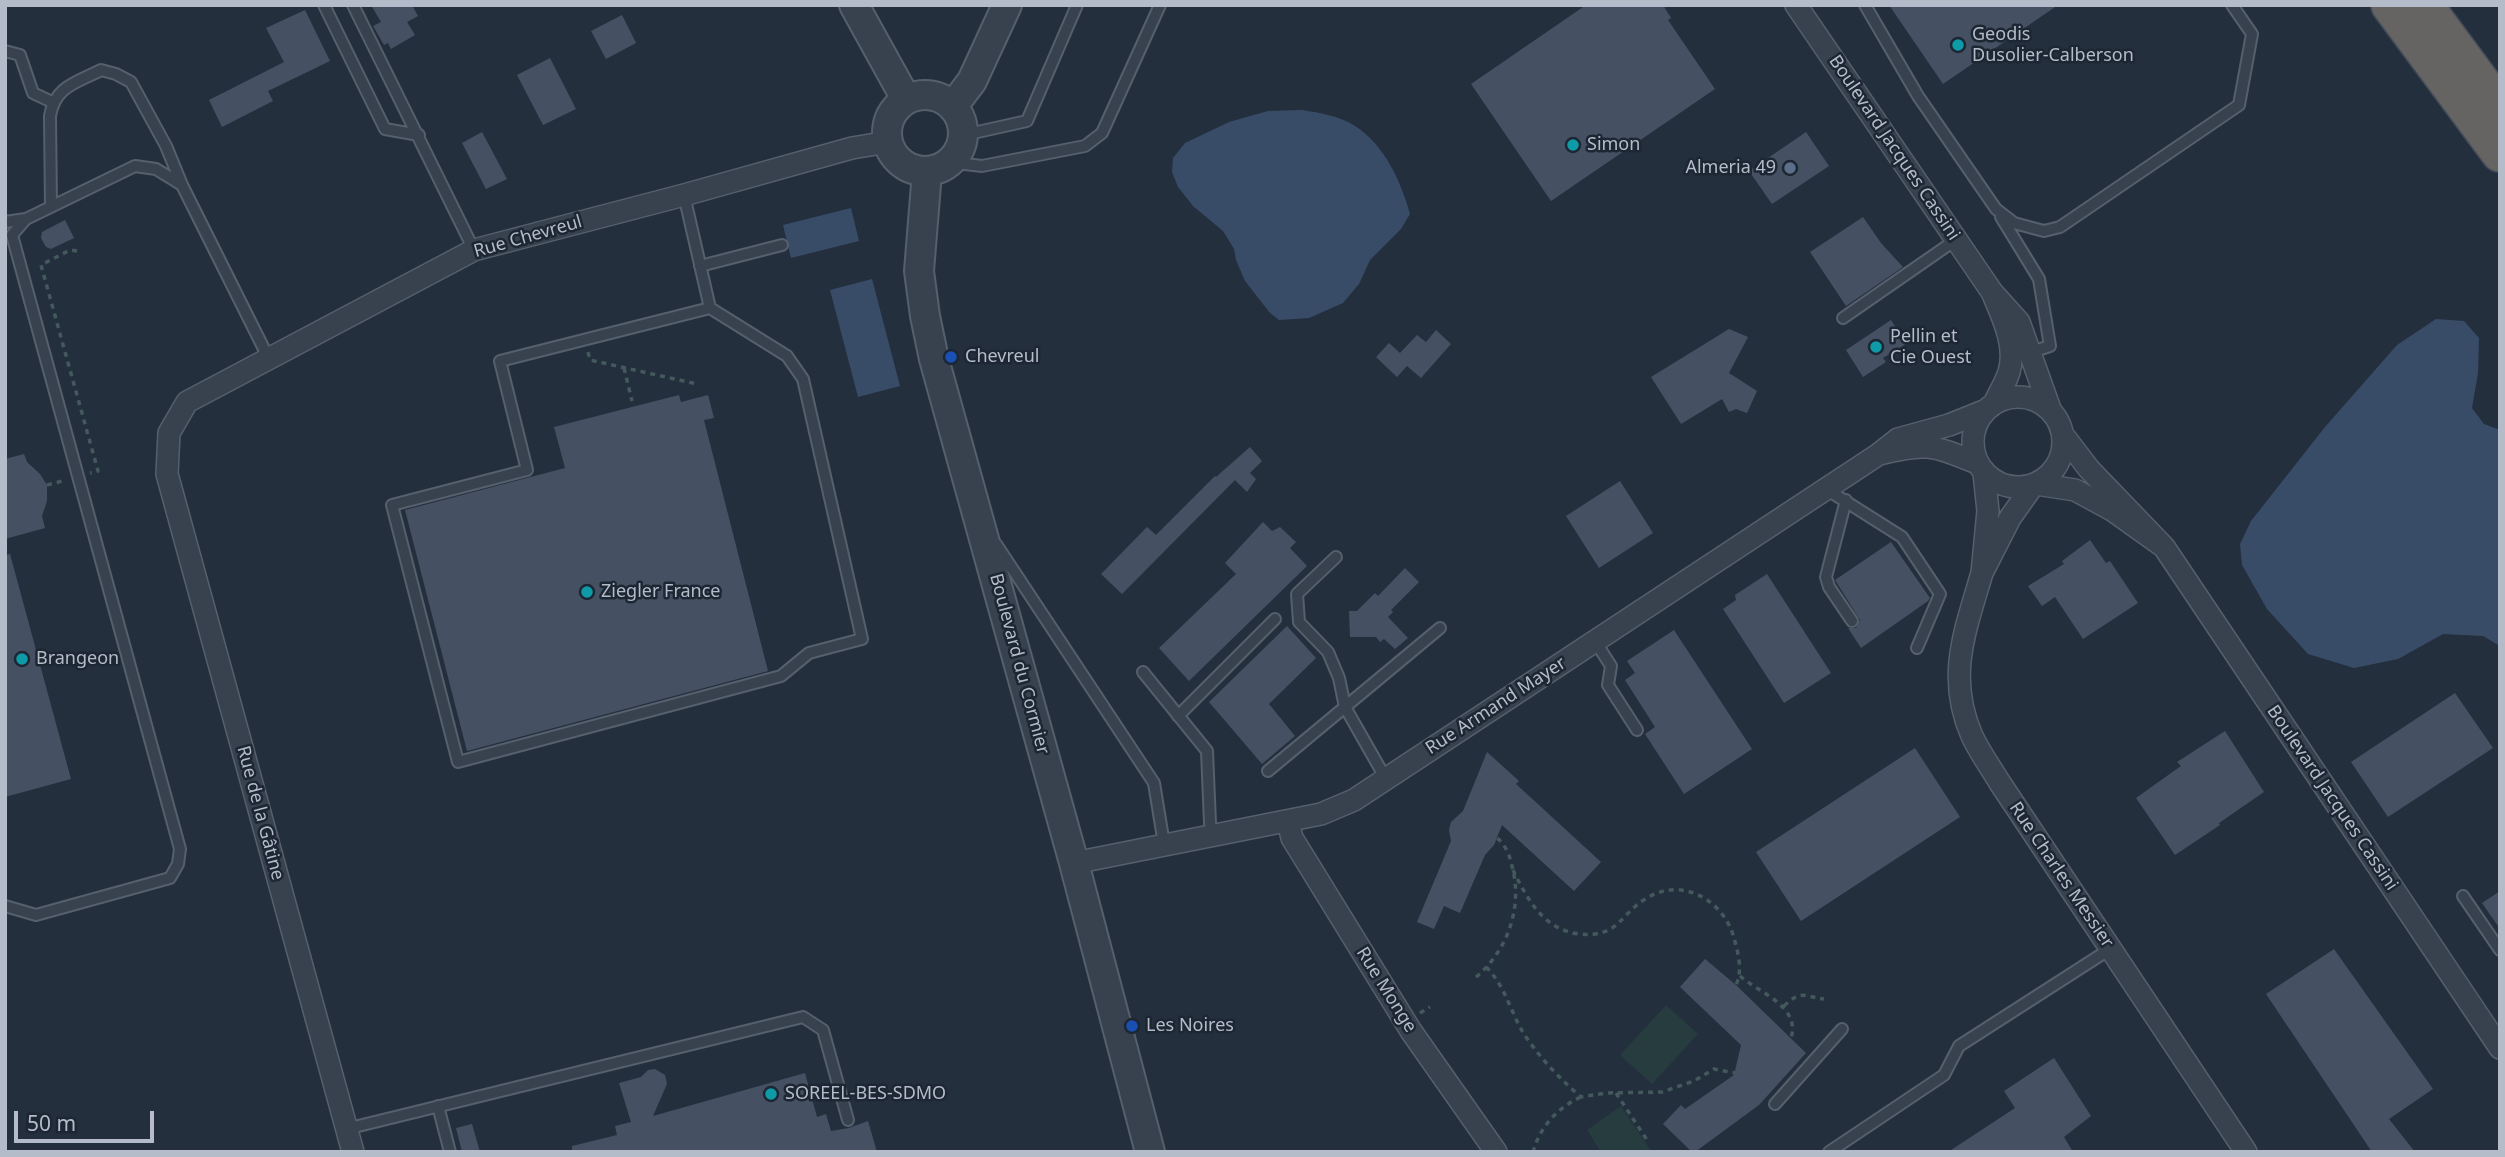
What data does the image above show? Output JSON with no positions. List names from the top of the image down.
{
  "streets": {
    "street": [
      "Boulevard Jacques Cassini",
      "Rue Chevreul",
      "Boulevard du Cormier",
      "Rue Armand Mayer",
      "Rue de la Gâtine",
      "Rue Charles Messier",
      "Rue Monge"
    ]
  },
  "crossings": [
    ["Boulevard Jacques Cassini", "Rue Armand Mayer"],
    ["Boulevard Jacques Cassini", "Rue Charles Messier"],
    ["Rue Chevreul", "Boulevard du Cormier"],
    ["Rue Chevreul", "Rue de la Gâtine"],
    ["Boulevard du Cormier", "Rue Armand Mayer"],
    ["Rue Armand Mayer", "Rue Charles Messier"],
    ["Rue Armand Mayer", "Rue Monge"]
  ],
  "places": [
    "Geodis Dusolier-Calberson",
    "Simon",
    "Almeria 49",
    "Pellin et Cie Ouest",
    "Chevreul",
    "Ziegler France",
    "Brangeon",
    "Les Noires",
    "SOREEL-BES-SDMO"
  ],
  "scale_bar": "50 m"
}
